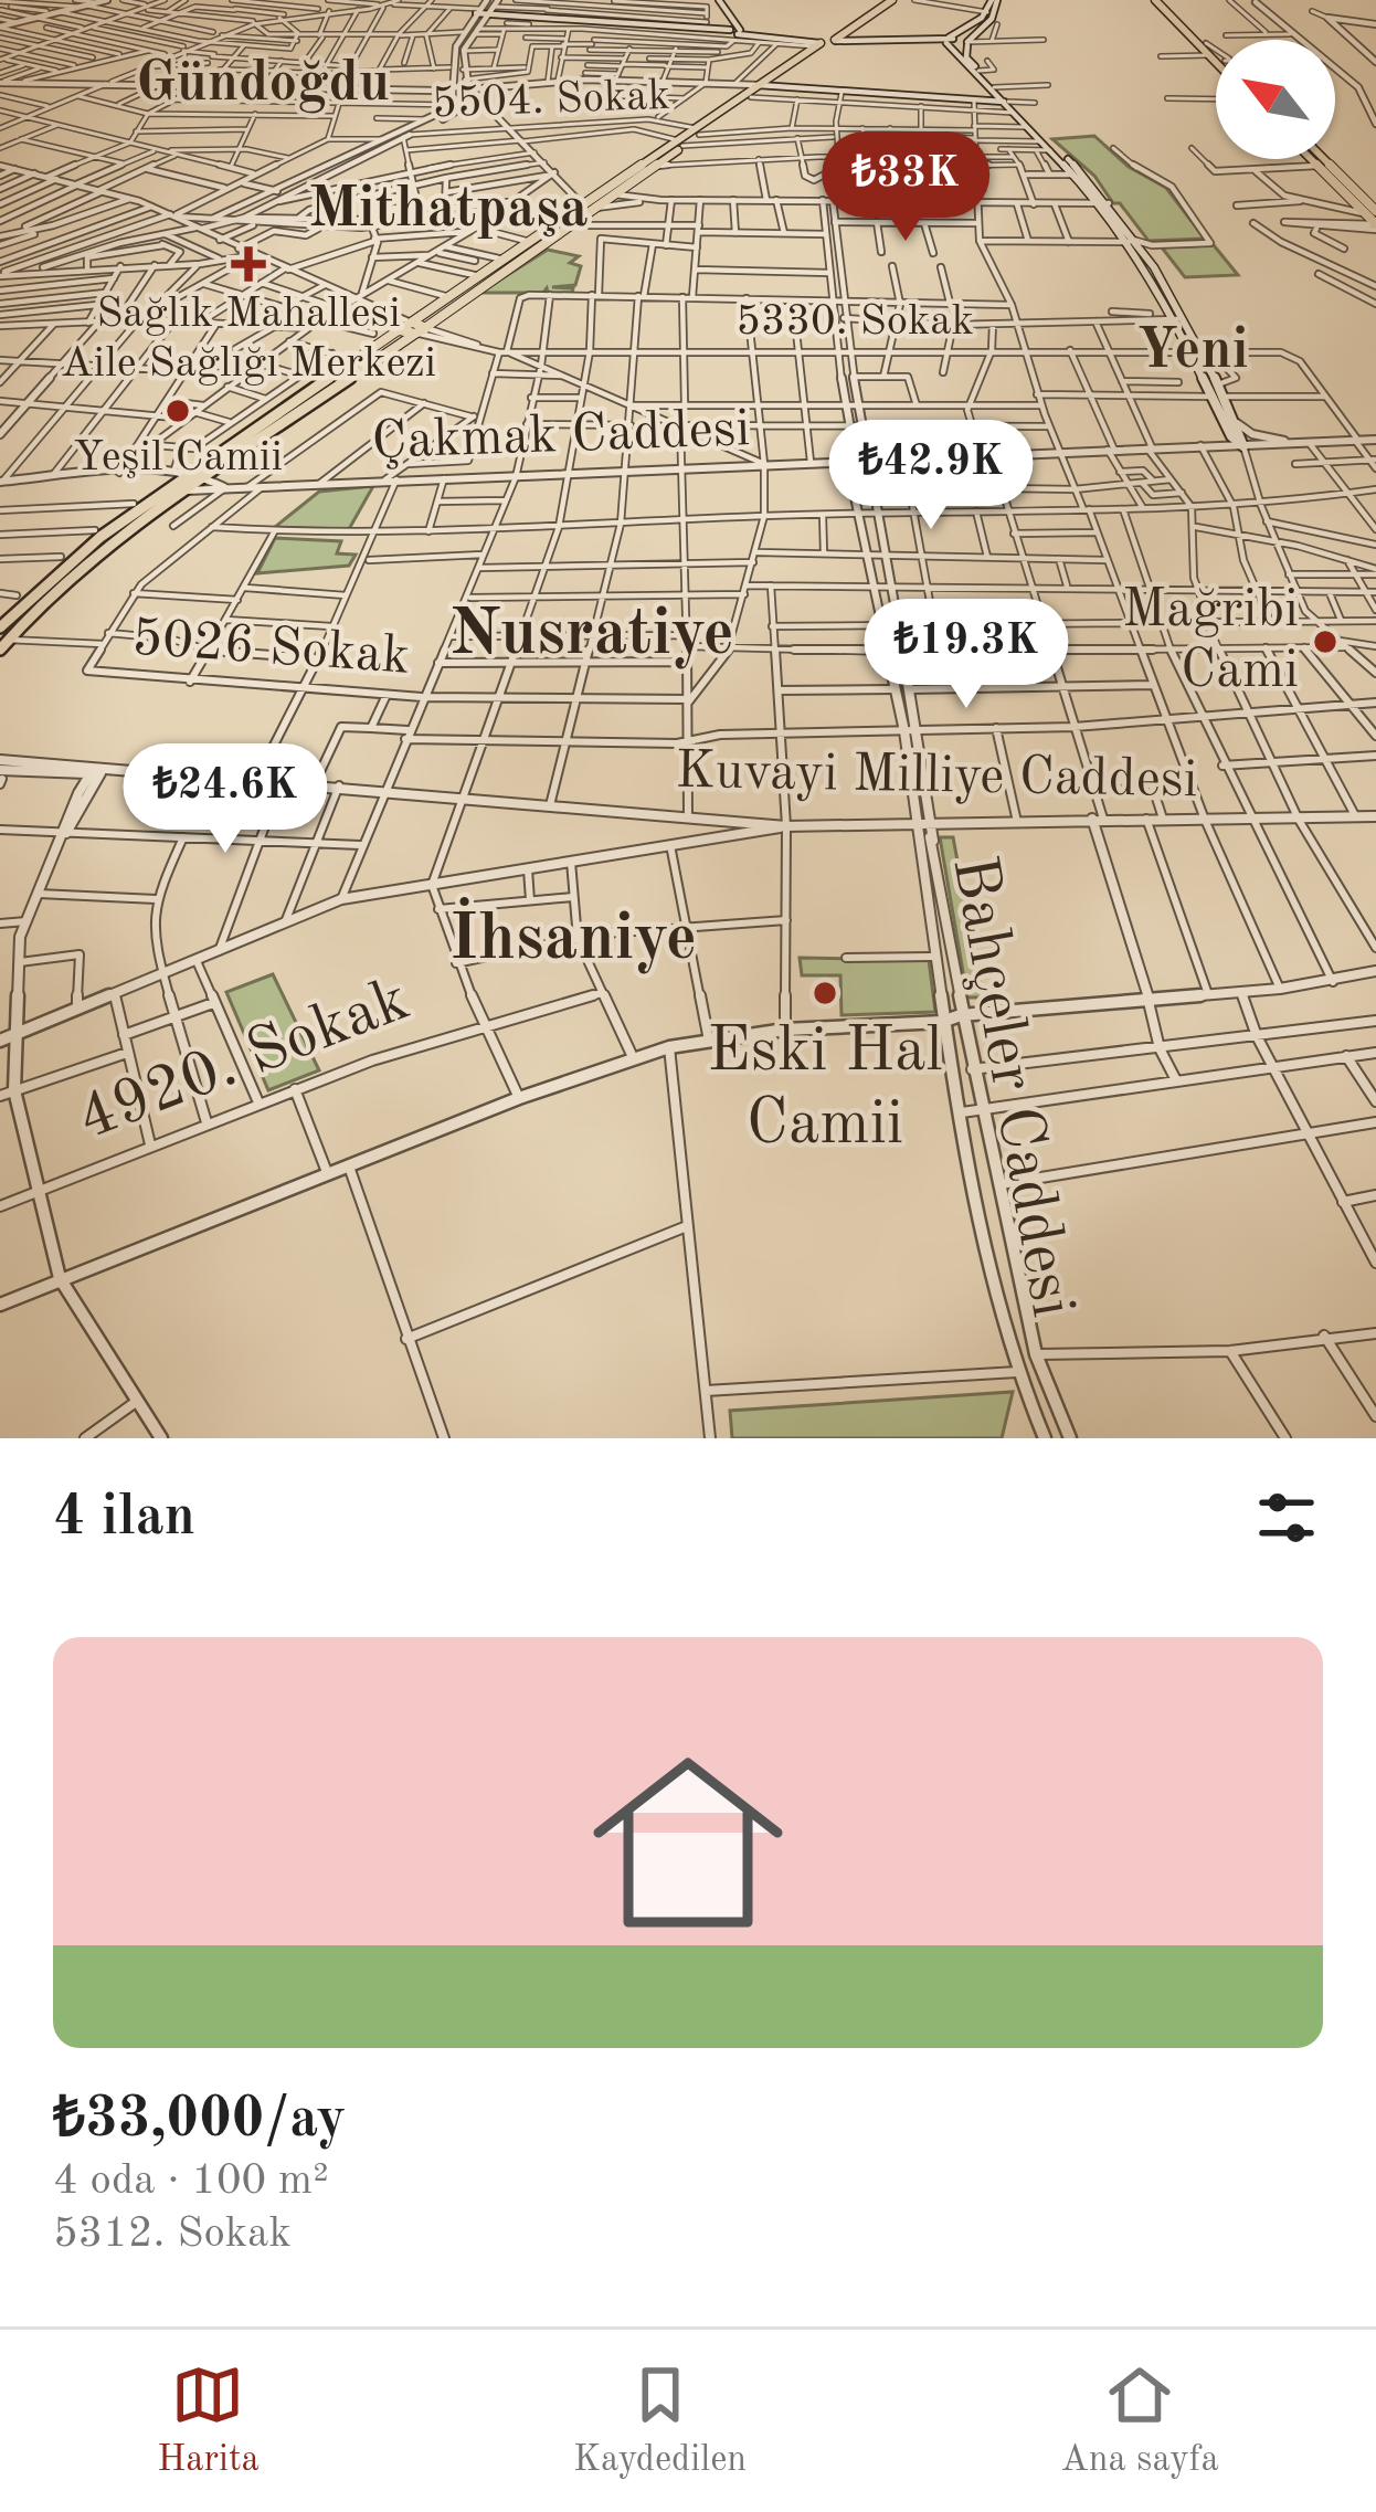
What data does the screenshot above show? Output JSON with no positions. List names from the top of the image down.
{
  "streets": {
    "street": [
      "5504. Sokak",
      "5330. Sokak",
      "Çakmak Caddesi",
      "5026 Sokak",
      "Kuvayi Milliye Caddesi",
      "4920. Sokak",
      "Bahçeler Caddesi"
    ]
  },
  "crossings": [
    ["Kuvayi Milliye Caddesi", "Bahçeler Caddesi"]
  ],
  "districts": [
    "Gündoğdu",
    "Mithatpaşa",
    "Yeni",
    "Nusratiye",
    "İhsaniye"
  ],
  "places": {
    "health": ["Sağlık Mahallesi Aile Sağlığı Merkezi"],
    "other": ["Yeşil Camii", "Mağribi Cami", "Eski Hal Camii"]
  },
  "north": "top left",
  "page": {
    "price": [
      "₺33K",
      "₺42.9K",
      "₺19.3K",
      "₺24.6K"
    ],
    "heading": "4 ilan",
    "list": [
      {
        "name": "₺33,000/ay",
        "note": "4 oda · 100 m² · 5312. Sokak"
      }
    ],
    "tabs": ["Harita", "Kaydedilen", "Ana sayfa"]
  }
}
